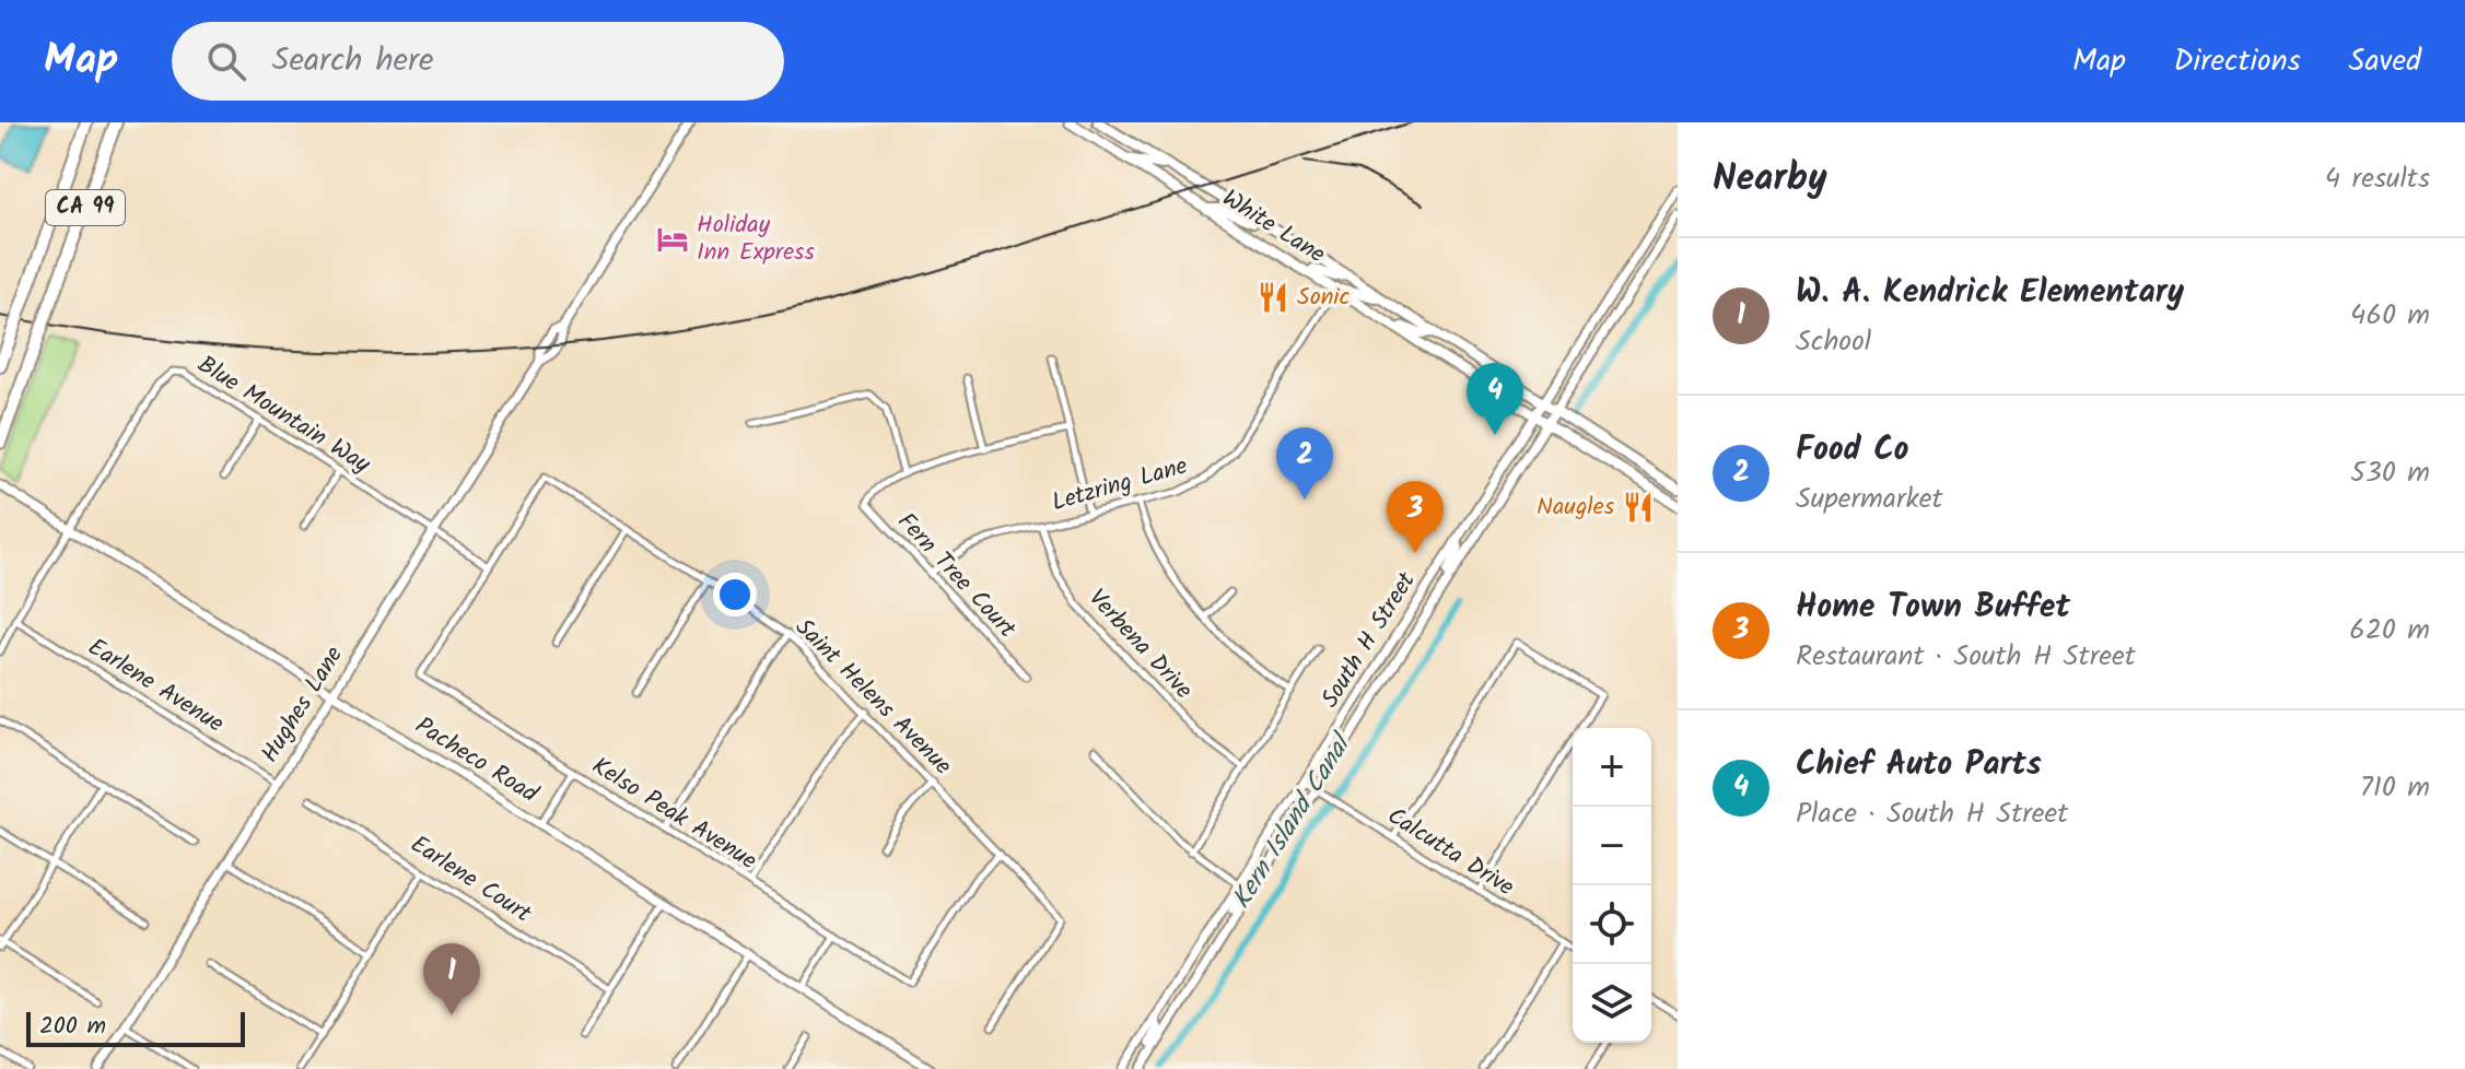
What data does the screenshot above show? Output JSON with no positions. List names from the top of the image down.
{
  "streets": {
    "highway": ["CA 99"],
    "main road": ["White Lane"],
    "street": [
      "Blue Mountain Way",
      "Letzring Lane",
      "Fern Tree Court",
      "South H Street",
      "Verbena Drive",
      "Earlene Avenue",
      "Saint Helens Avenue",
      "Hughes Lane",
      "Pacheco Road",
      "Kelso Peak Avenue",
      "Calcutta Drive",
      "Earlene Court"
    ]
  },
  "crossings": [
    ["White Lane", "Letzring Lane"],
    ["White Lane", "South H Street"],
    ["Blue Mountain Way", "Saint Helens Avenue"],
    ["Blue Mountain Way", "Hughes Lane"],
    ["Blue Mountain Way", "Pacheco Road"],
    ["Blue Mountain Way", "Kelso Peak Avenue"],
    ["Letzring Lane", "Fern Tree Court"],
    ["Letzring Lane", "Verbena Drive"],
    ["South H Street", "Calcutta Drive"],
    ["Earlene Avenue", "Hughes Lane"],
    ["Saint Helens Avenue", "Kelso Peak Avenue"],
    ["Hughes Lane", "Pacheco Road"]
  ],
  "water": ["Kern Island Canal"],
  "places": {
    "hotel": ["Holiday Inn Express"],
    "restaurant": ["Sonic", "Naugles"]
  },
  "scale_bar": "200 m",
  "page": {
    "header": "Map",
    "search": "Search here",
    "nav": ["Map", "Directions", "Saved"],
    "heading": ["Nearby", "4 results"],
    "list": [
      {
        "mark": "1",
        "name": "W. A. Kendrick Elementary",
        "note": "School",
        "value": "460 m"
      },
      {
        "mark": "2",
        "name": "Food Co",
        "note": "Supermarket",
        "value": "530 m"
      },
      {
        "mark": "3",
        "name": "Home Town Buffet",
        "note": "Restaurant · South H Street",
        "value": "620 m"
      },
      {
        "mark": "4",
        "name": "Chief Auto Parts",
        "note": "Place · South H Street",
        "value": "710 m"
      }
    ],
    "pins": [
      "4",
      "2",
      "3",
      "1"
    ],
    "map_buttons": ["+", "−"],
    "scale": "200 m"
  }
}
